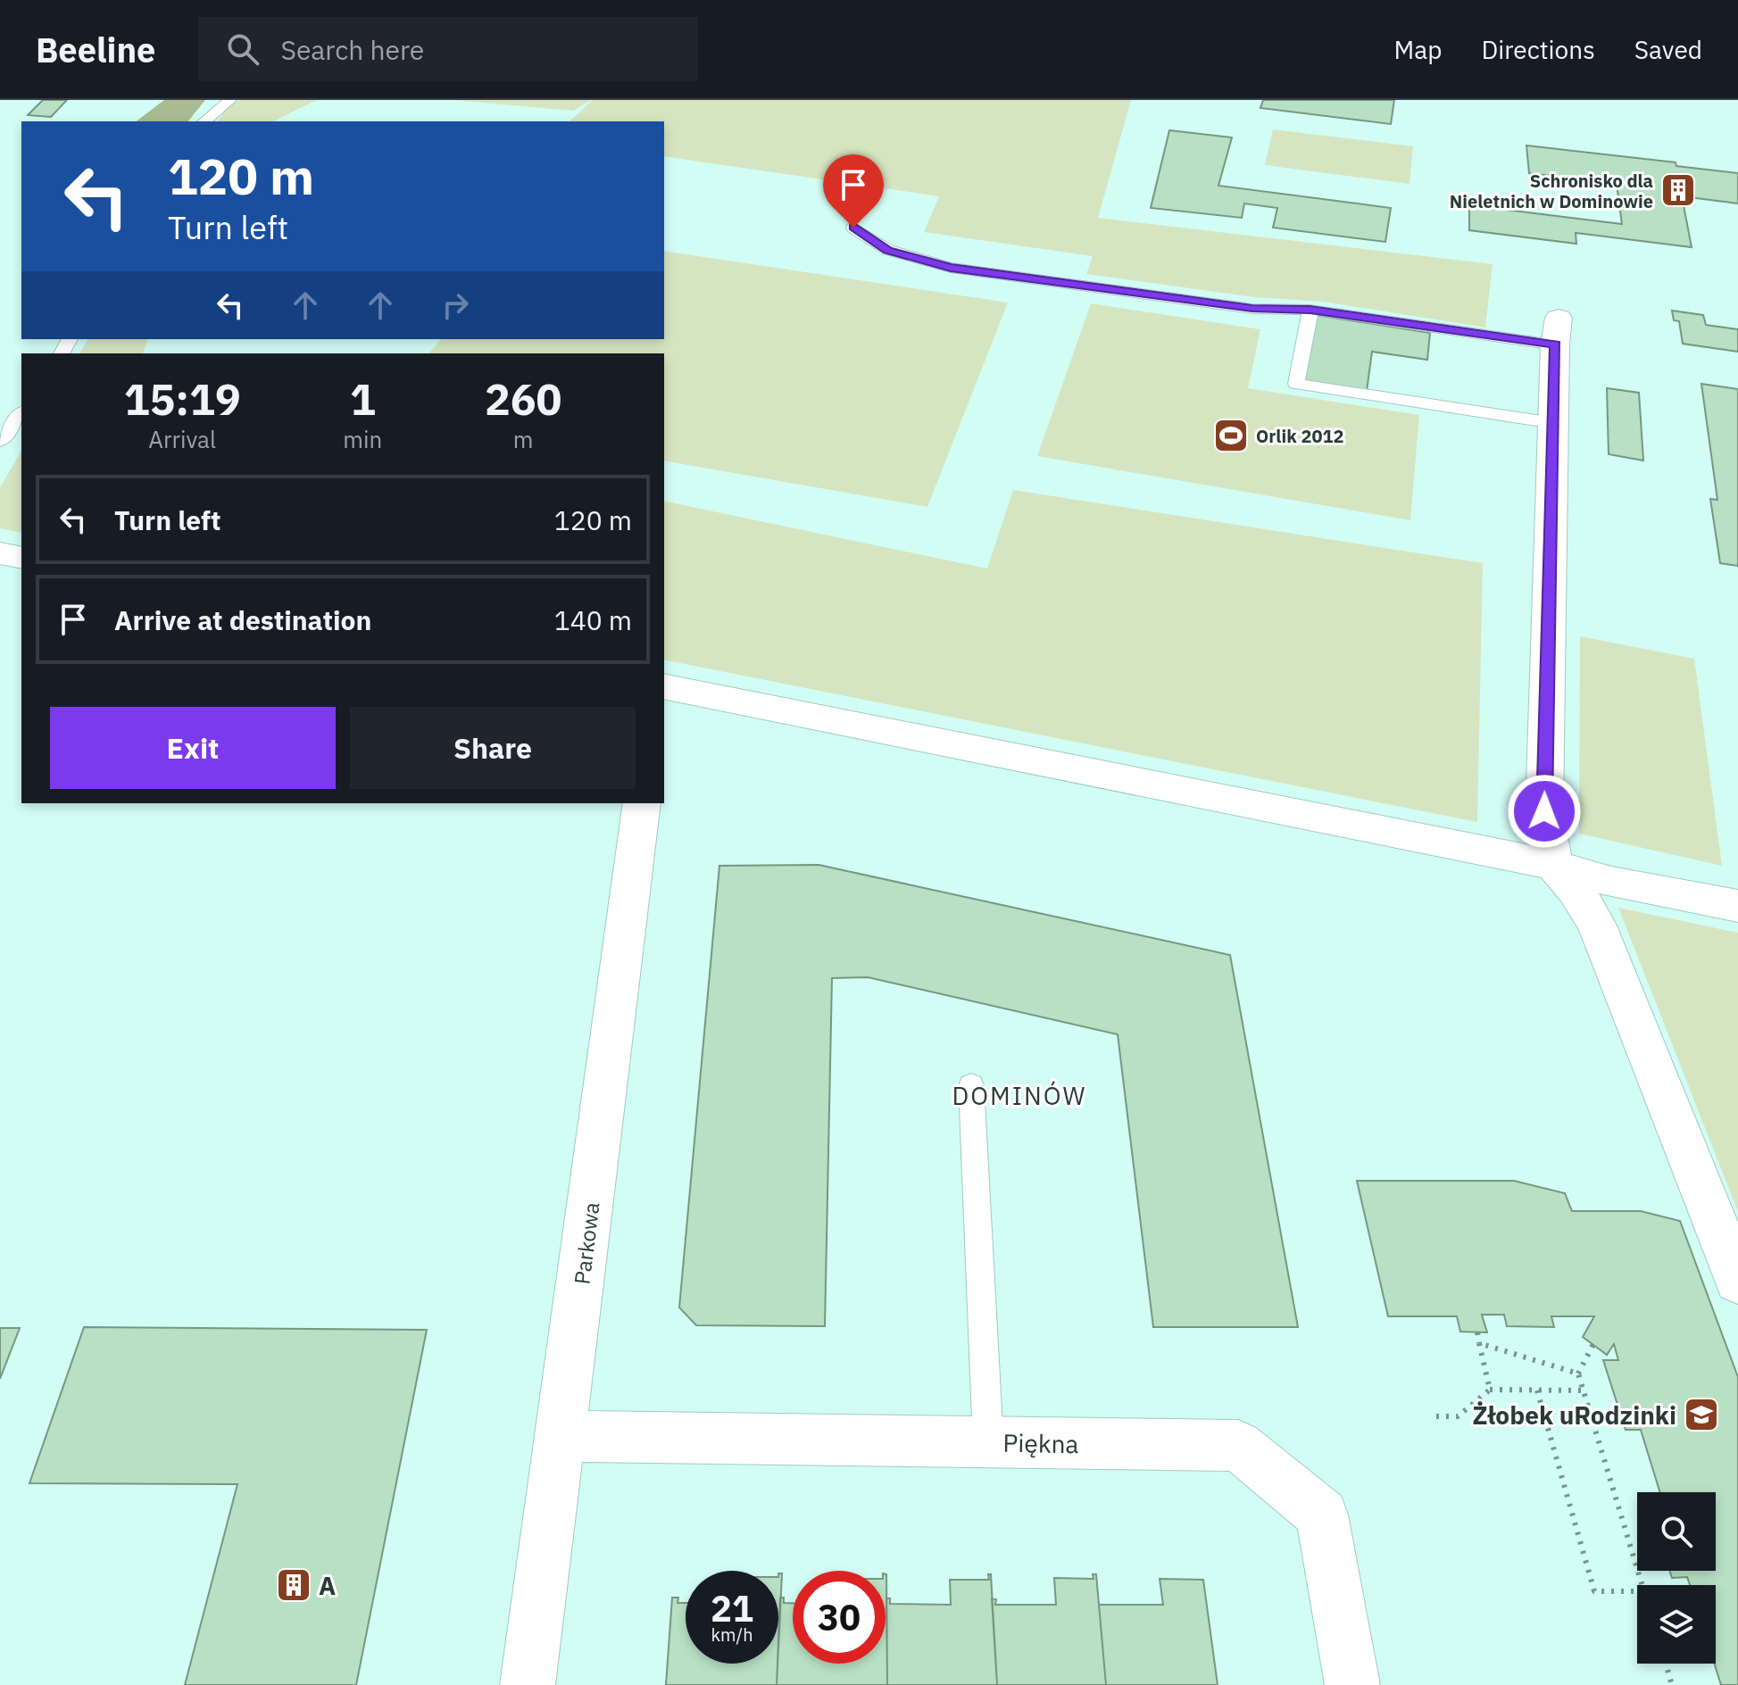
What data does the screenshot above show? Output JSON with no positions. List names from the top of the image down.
{
  "streets": {
    "street": ["Parkowa", "Piękna"]
  },
  "crossings": [
    ["Parkowa", "Piękna"]
  ],
  "districts": ["DOMINÓW"],
  "places": {
    "building": ["Schronisko dla Nieletnich w Dominowie", "A"],
    "sports": ["Orlik 2012"],
    "school or university": ["Żłobek uRodzinki"]
  },
  "page": {
    "header": "Beeline",
    "search": "Search here",
    "nav": ["Map", "Directions", "Saved"],
    "turn": ["120 m", "Turn left"],
    "eta": [
      "15:19",
      "Arrival",
      "1",
      "min",
      "260",
      "m"
    ],
    "list": [
      {
        "name": "Turn left",
        "value": "120 m"
      },
      {
        "name": "Arrive at destination",
        "value": "140 m"
      }
    ],
    "buttons": ["Exit", "Share"],
    "speed": "21 km/h",
    "limit": "30"
  }
}
